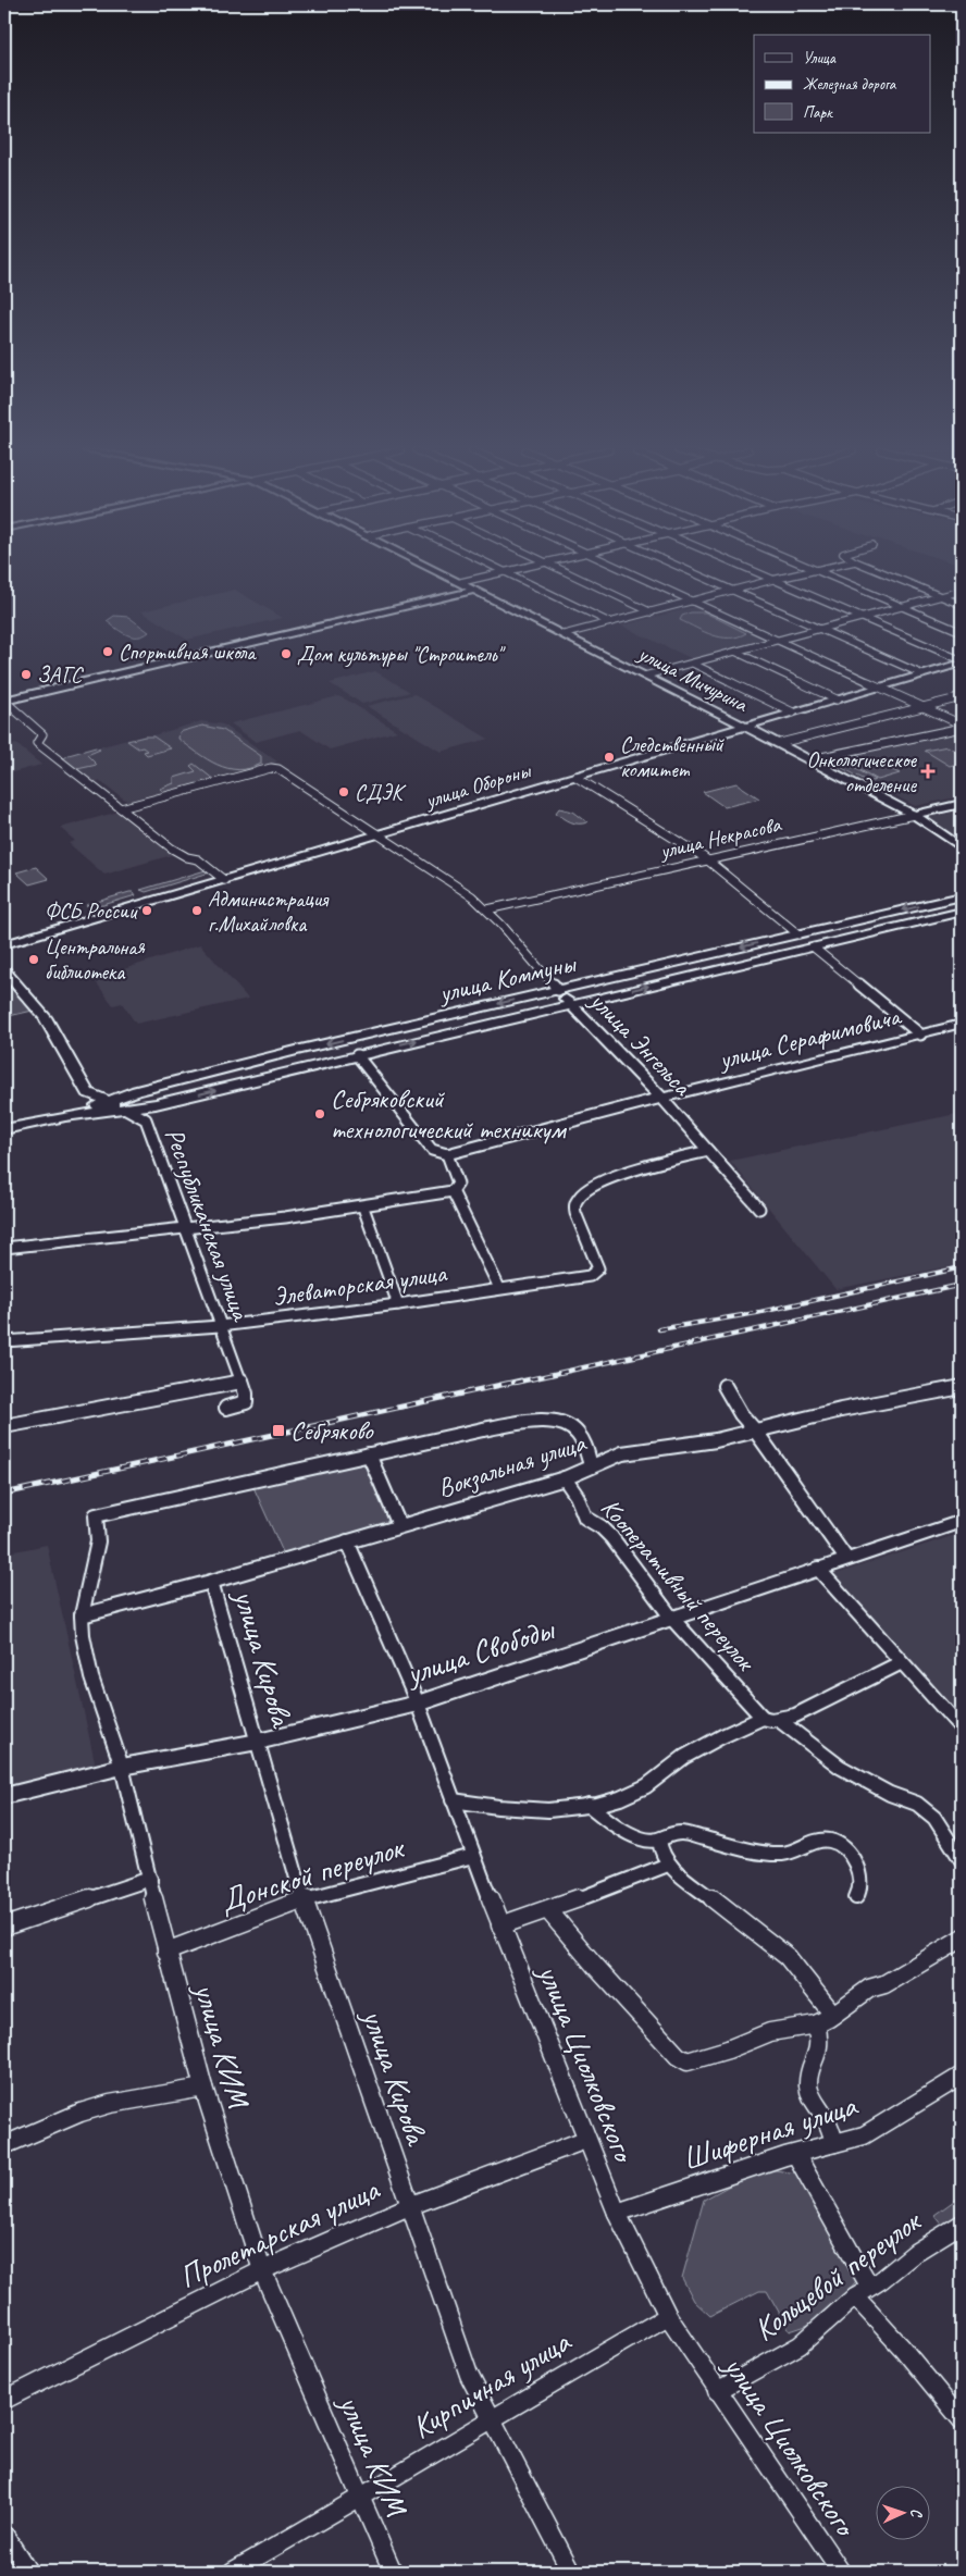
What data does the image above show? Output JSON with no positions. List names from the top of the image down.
{
  "streets": {
    "street": [
      "улица Мичурина",
      "улица Обороны",
      "улица Некрасова",
      "улица Коммуны",
      "улица Серафимовича",
      "улица Энгельса",
      "Республиканская улица",
      "Элеваторская улица",
      "Вокзальная улица",
      "Кооперативный переулок",
      "улица Свободы",
      "улица Кирова",
      "Донской переулок",
      "улица КИМ",
      "улица Циолковского",
      "Шиферная улица",
      "Пролетарская улица",
      "Кольцевой переулок",
      "Кирпичная улица"
    ]
  },
  "crossings": [
    ["улица Мичурина", "улица Обороны"],
    ["улица Мичурина", "улица Некрасова"],
    ["улица Обороны", "улица Энгельса"],
    ["улица Некрасова", "улица Энгельса"],
    ["улица Коммуны", "улица Энгельса"],
    ["улица Серафимовича", "улица Энгельса"],
    ["улица Энгельса", "Элеваторская улица"],
    ["Республиканская улица", "Элеваторская улица"],
    ["Вокзальная улица", "Кооперативный переулок"],
    ["Вокзальная улица", "улица Кирова"],
    ["Вокзальная улица", "улица КИМ"],
    ["Вокзальная улица", "улица Циолковского"],
    ["Кооперативный переулок", "улица Свободы"],
    ["улица Свободы", "улица Кирова"],
    ["улица Свободы", "улица КИМ"],
    ["улица Свободы", "улица Циолковского"],
    ["улица Кирова", "Донской переулок"],
    ["улица Кирова", "Пролетарская улица"],
    ["улица Кирова", "Кирпичная улица"],
    ["Донской переулок", "улица КИМ"],
    ["Донской переулок", "улица Циолковского"],
    ["улица КИМ", "Пролетарская улица"],
    ["улица КИМ", "Кирпичная улица"],
    ["улица Циолковского", "Шиферная улица"],
    ["улица Циолковского", "Пролетарская улица"],
    ["улица Циолковского", "Кольцевой переулок"],
    ["улица Циолковского", "Кирпичная улица"]
  ],
  "places": {
    "other": [
      "Спортивная школа",
      "Дом культуры \"Строитель\"",
      "ЗАГС",
      "Следственный комитет",
      "СДЭК",
      "ФСБ России",
      "Администрация г.Михайловка",
      "Центральная библиотека",
      "Себряковский технологический техникум"
    ],
    "health": ["Онкологическое отделение"],
    "transit": ["Себряково"]
  },
  "legend": ["Улица", "Железная дорога", "Парк"],
  "north": "right"
}
